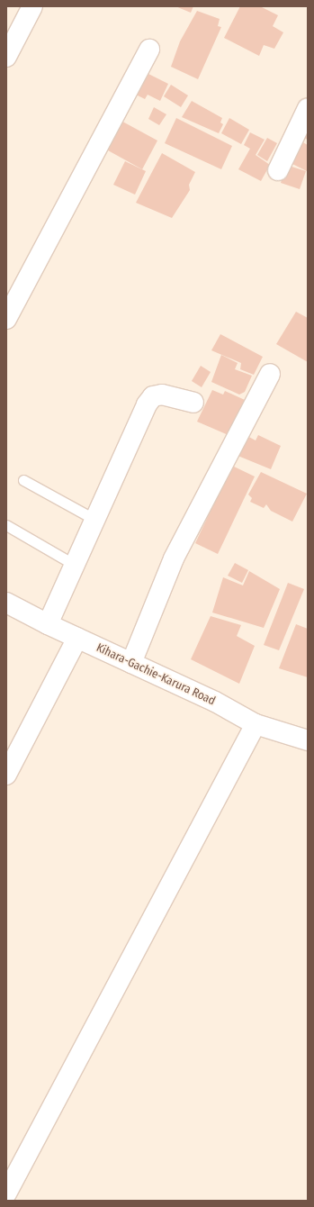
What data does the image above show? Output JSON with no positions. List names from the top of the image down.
{
  "streets": {
    "street": ["Kihara-Gachie-Karura Road"]
  }
}
